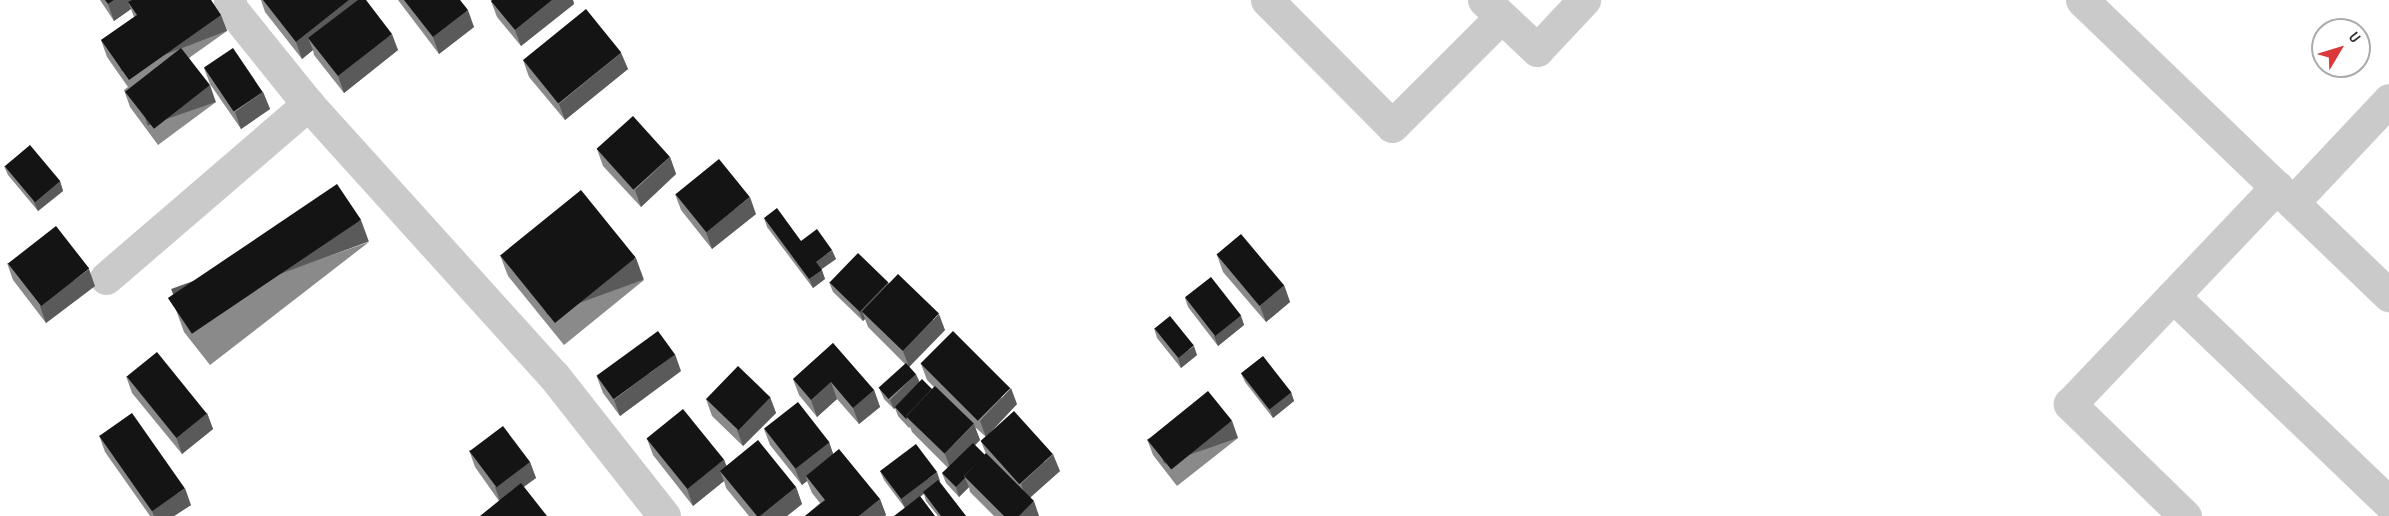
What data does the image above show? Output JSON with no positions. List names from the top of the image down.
{
  "north": "top right"
}
